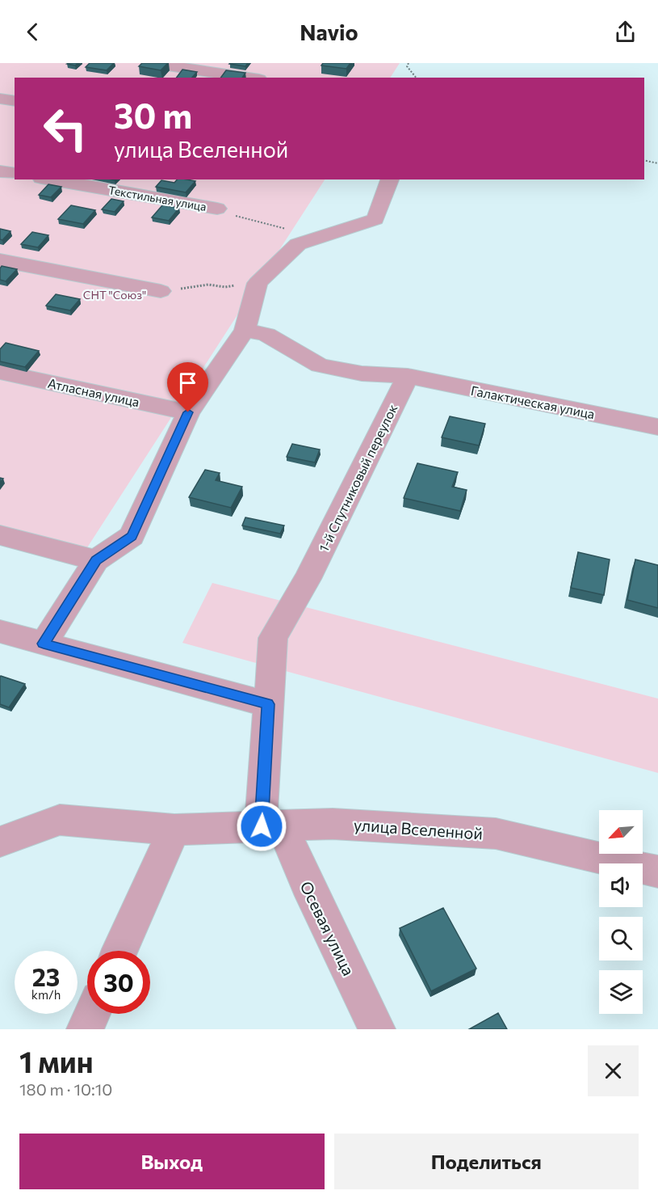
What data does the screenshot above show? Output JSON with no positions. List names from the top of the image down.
{
  "streets": {
    "street": [
      "Текстильная улица",
      "Атласная улица",
      "Галактическая улица",
      "1-й Спутниковый переулок",
      "улица Вселенной",
      "Осевая улица"
    ]
  },
  "crossings": [
    ["Галактическая улица", "1-й Спутниковый переулок"],
    ["1-й Спутниковый переулок", "улица Вселенной"],
    ["1-й Спутниковый переулок", "Осевая улица"],
    ["улица Вселенной", "Осевая улица"]
  ],
  "parks": ["СНТ \"Союз\""],
  "north": "bottom left",
  "page": {
    "header": "Navio",
    "turn": ["30 m", "улица Вселенной"],
    "speed": "23 km/h",
    "limit": "30",
    "heading": ["1 мин", "180 m · 10:10"],
    "buttons": ["Выход", "Поделиться"]
  }
}
